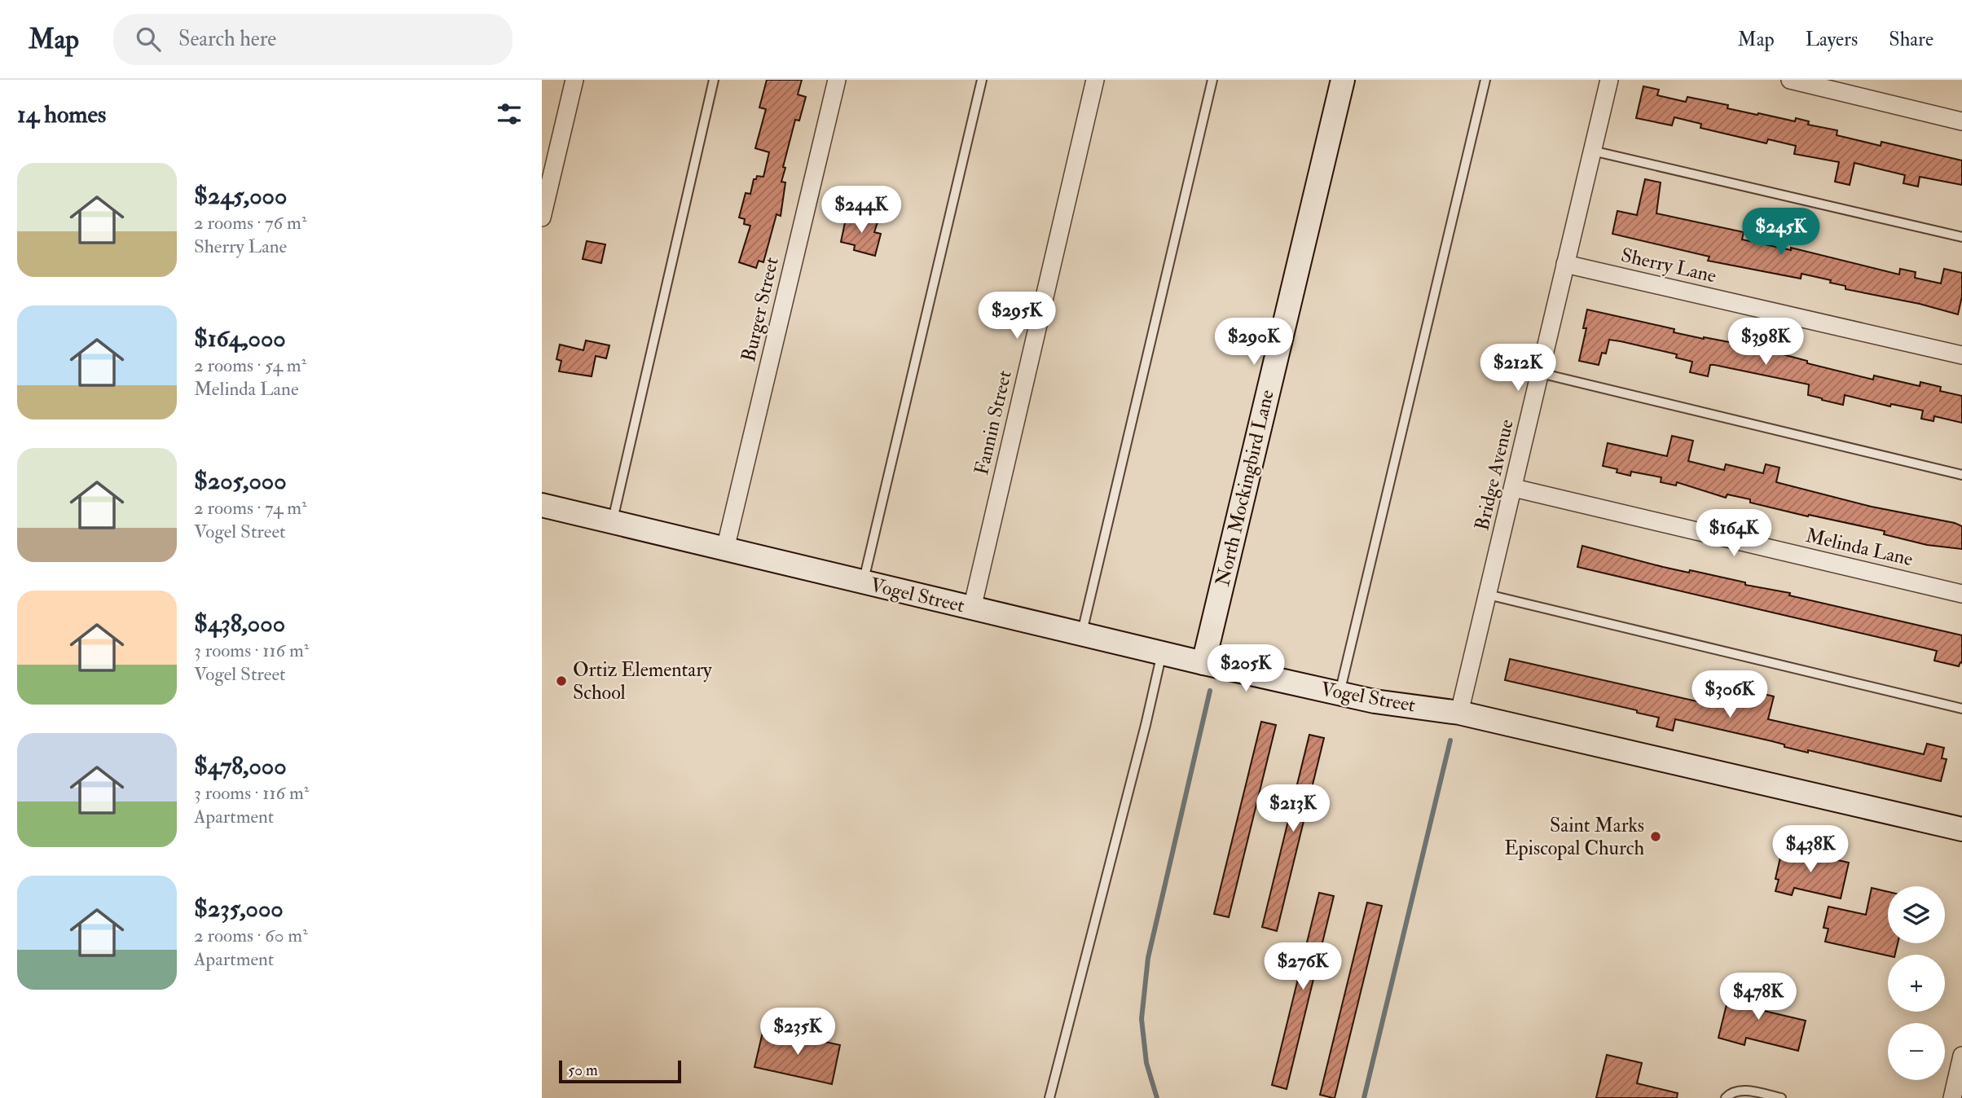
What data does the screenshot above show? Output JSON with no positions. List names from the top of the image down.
{
  "streets": {
    "street": [
      "Sherry Lane",
      "Burger Street",
      "Fannin Street",
      "Bridge Avenue",
      "North Mockingbird Lane",
      "Melinda Lane",
      "Vogel Street"
    ]
  },
  "crossings": [
    ["Sherry Lane", "Bridge Avenue"],
    ["Burger Street", "Vogel Street"],
    ["Fannin Street", "Vogel Street"],
    ["Bridge Avenue", "Melinda Lane"],
    ["Bridge Avenue", "Vogel Street"],
    ["North Mockingbird Lane", "Vogel Street"]
  ],
  "places": ["Ortiz Elementary School", "Saint Marks Episcopal Church"],
  "scale_bar": "50 m",
  "page": {
    "header": "Map",
    "search": "Search here",
    "nav": ["Map", "Layers", "Share"],
    "heading": "14 homes",
    "list": [
      {
        "name": "$245,000",
        "note": "2 rooms · 76 m² · Sherry Lane"
      },
      {
        "name": "$164,000",
        "note": "2 rooms · 54 m² · Melinda Lane"
      },
      {
        "name": "$205,000",
        "note": "2 rooms · 74 m² · Vogel Street"
      },
      {
        "name": "$438,000",
        "note": "3 rooms · 116 m² · Vogel Street"
      },
      {
        "name": "$478,000",
        "note": "3 rooms · 116 m² · Apartment"
      },
      {
        "name": "$235,000",
        "note": "2 rooms · 60 m² · Apartment"
      }
    ],
    "price": [
      "$244K",
      "$245K",
      "$295K",
      "$290K",
      "$398K",
      "$212K",
      "$164K",
      "$205K",
      "$306K",
      "$213K",
      "$438K",
      "$276K",
      "$478K",
      "$235K"
    ],
    "map_buttons": ["+", "−"],
    "scale": "50 m"
  }
}
